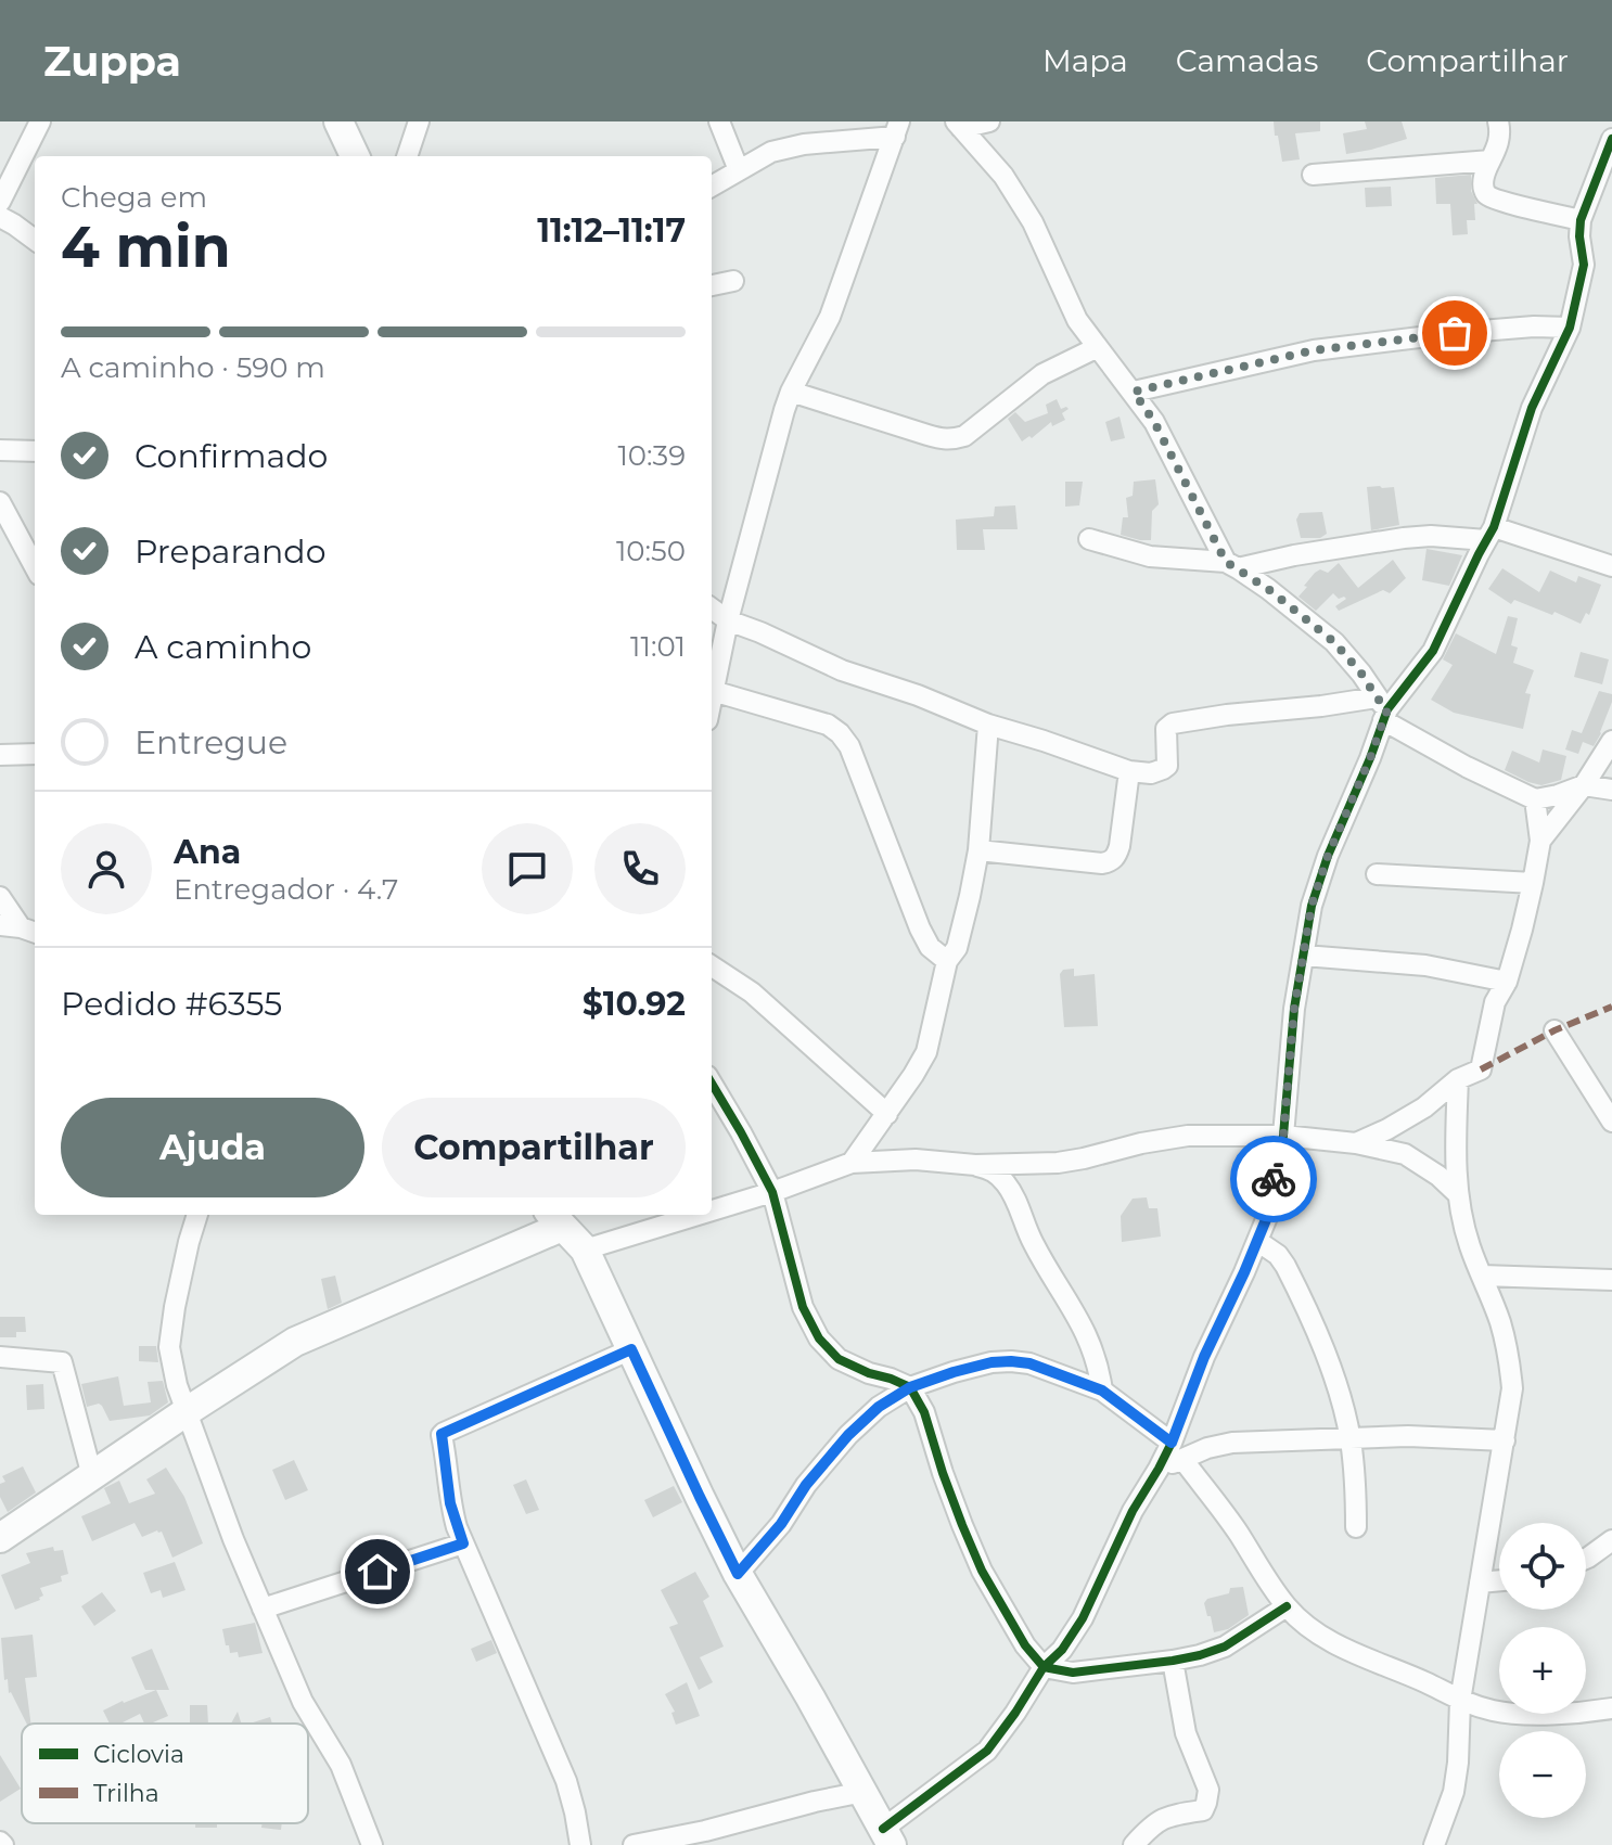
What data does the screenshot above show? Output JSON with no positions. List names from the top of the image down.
{
  "legend": ["Ciclovia", "Trilha"],
  "page": {
    "header": "Zuppa",
    "nav": ["Mapa", "Camadas", "Compartilhar"],
    "heading": ["4 min", "Chega em", "11:12–11:17"],
    "panel": [
      "Ana",
      "Entregador · 4.7",
      "Pedido #6355",
      "$10.92"
    ],
    "bar": "A caminho · 590 m",
    "list": [
      ["Confirmado", "10:39"],
      ["Preparando", "10:50"],
      ["A caminho", "11:01"],
      "Entregue"
    ],
    "buttons": ["Ajuda", "Compartilhar"],
    "map_buttons": ["+", "−"]
  }
}
